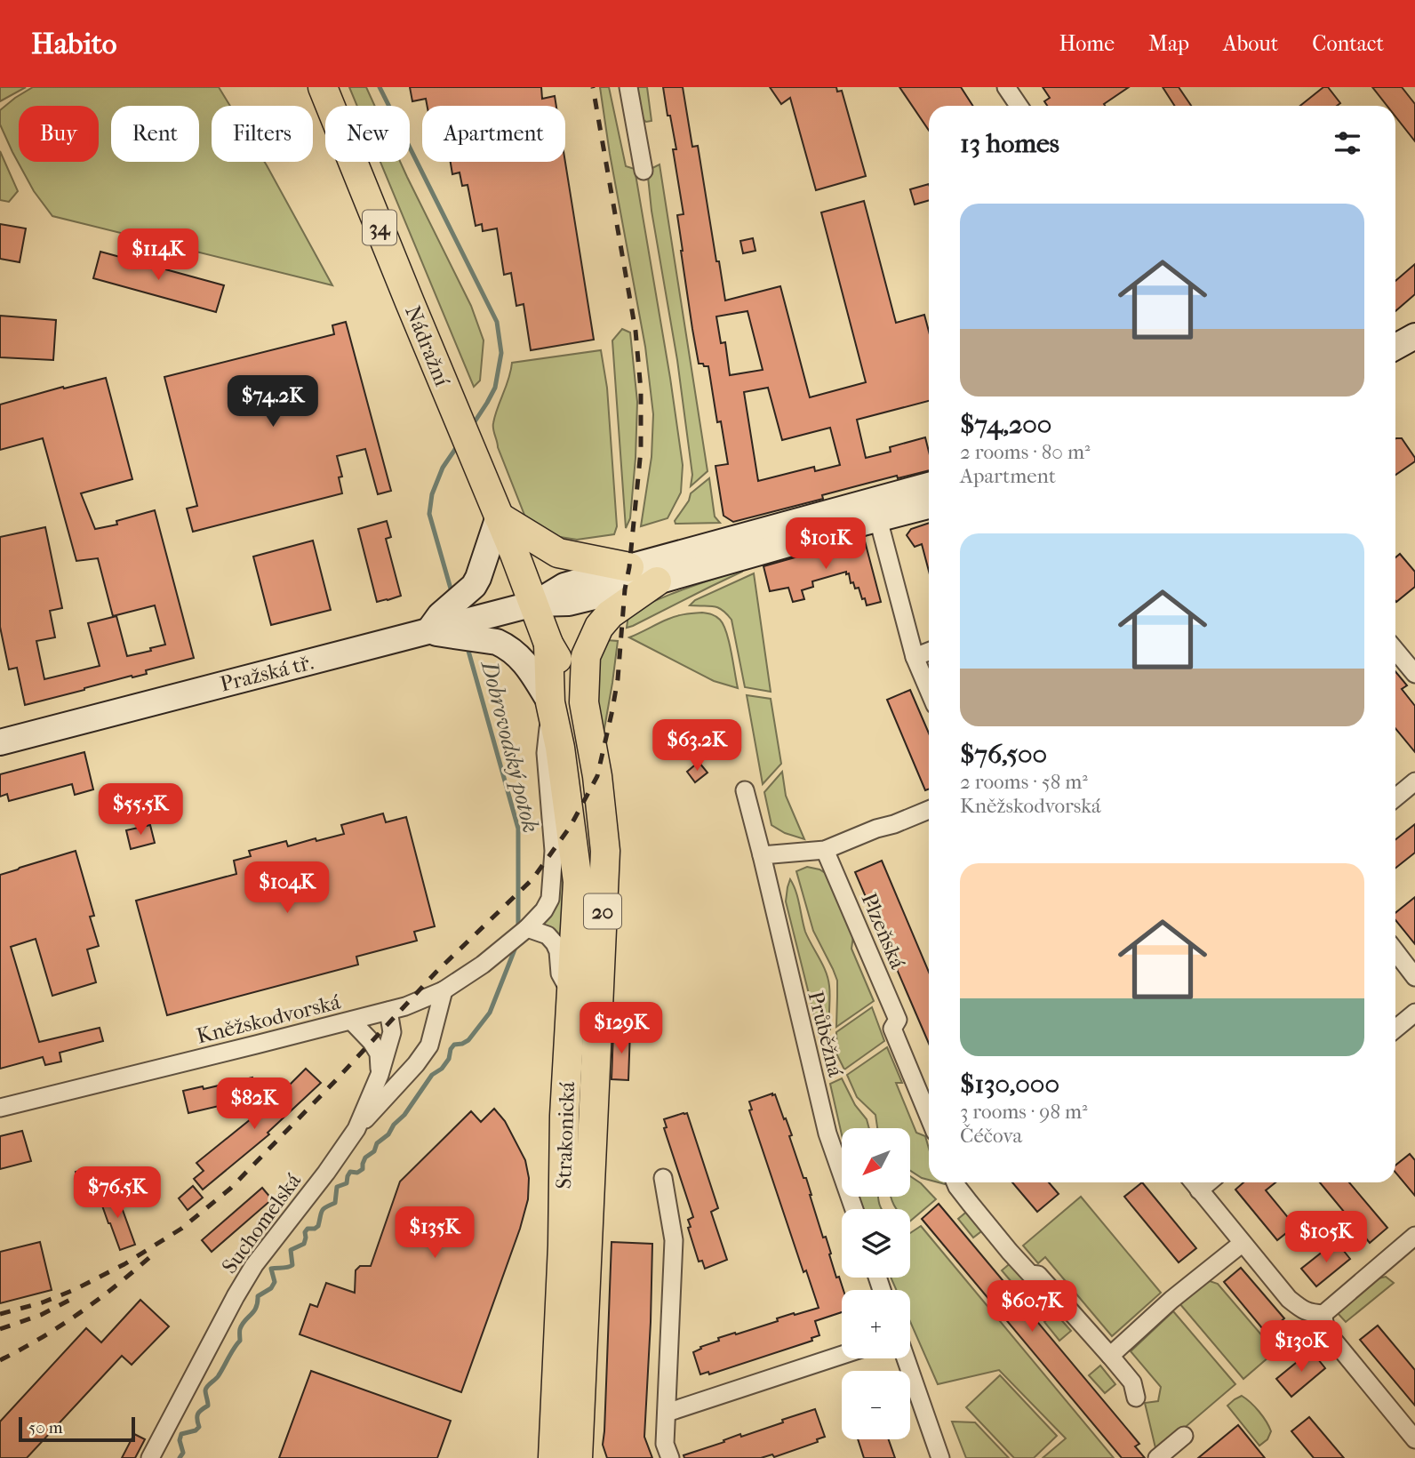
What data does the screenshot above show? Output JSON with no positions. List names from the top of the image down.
{
  "streets": {
    "main road": [
      "34",
      "Nádražní",
      "20",
      "Strakonická"
    ],
    "street": [
      "Pražská tř.",
      "Plzeňská",
      "Kněžskodvorská",
      "Průběžná",
      "Suchomelská"
    ]
  },
  "crossings": [
    ["Nádražní", "Pražská tř."],
    ["20", "Kněžskodvorská"],
    ["20", "Strakonická"],
    ["Kněžskodvorská", "Strakonická"],
    ["Kněžskodvorská", "Suchomelská"]
  ],
  "water": ["Dobrovodský potok"],
  "scale_bar": "50 m",
  "north": "bottom left",
  "page": {
    "header": "Habito",
    "nav": [
      "Home",
      "Map",
      "About",
      "Contact"
    ],
    "chip": [
      "Buy",
      "Rent",
      "Filters",
      "New",
      "Apartment"
    ],
    "heading": "13 homes",
    "list": [
      {
        "name": "$74,200",
        "note": "2 rooms · 80 m² · Apartment"
      },
      {
        "name": "$76,500",
        "note": "2 rooms · 58 m² · Kněžskodvorská"
      },
      {
        "name": "$130,000",
        "note": "3 rooms · 98 m² · Čéčova"
      }
    ],
    "price": [
      "$114K",
      "$74.2K",
      "$101K",
      "$63.2K",
      "$55.5K",
      "$104K",
      "$129K",
      "$82K",
      "$76.5K",
      "$135K",
      "$105K",
      "$60.7K",
      "$130K"
    ],
    "map_buttons": ["+", "−"],
    "scale": "50 m"
  }
}
